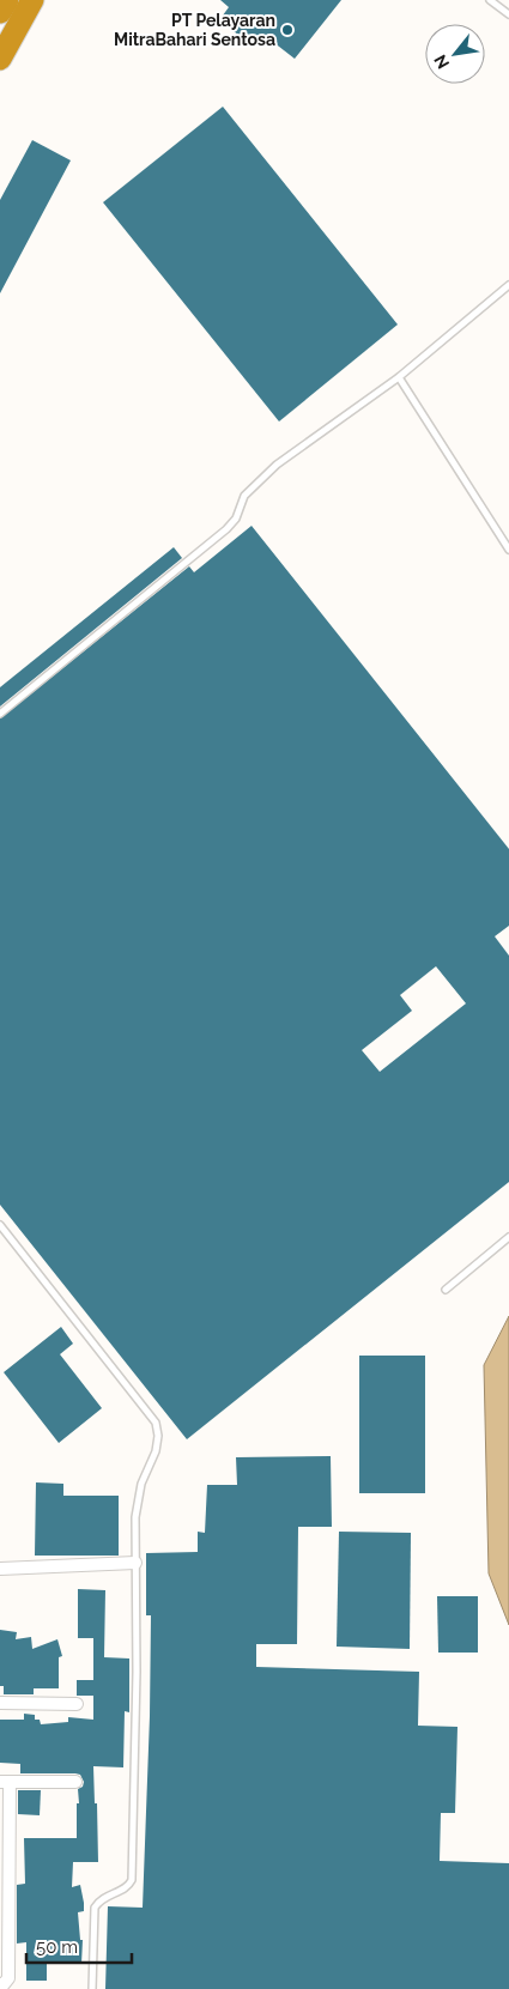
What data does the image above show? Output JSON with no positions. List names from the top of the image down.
{
  "places": ["PT Pelayaran MitraBahari Sentosa"],
  "scale_bar": "50 m",
  "north": "bottom left"
}
